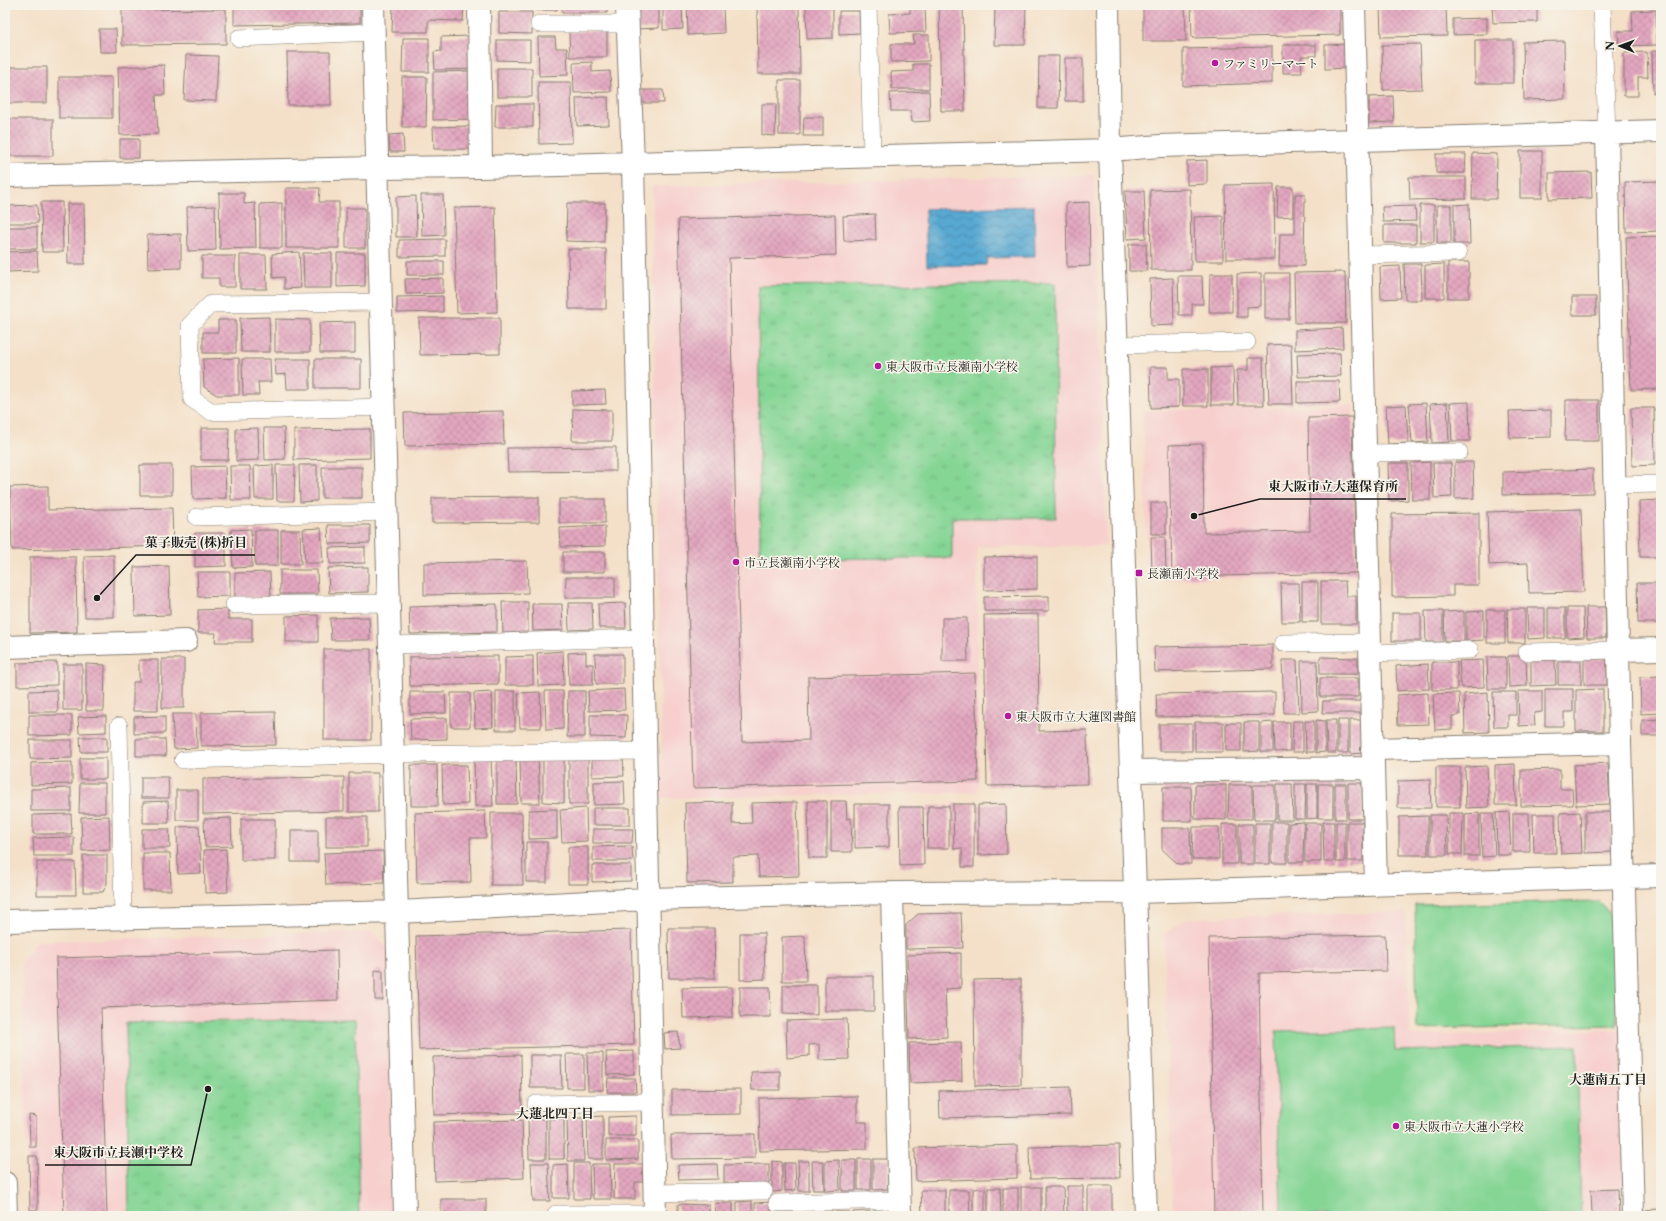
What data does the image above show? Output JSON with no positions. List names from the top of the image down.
{
  "districts": ["大蓮南五丁目", "大蓮北四丁目"],
  "places": {
    "other": [
      "ファミリーマート",
      "東大阪市立長瀬南小学校",
      "東大阪市立大蓮保育所",
      "市立長瀬南小学校",
      "菓子販売 (株)折目",
      "東大阪市立大蓮図書館",
      "東大阪市立長瀬中学校",
      "東大阪市立大蓮小学校"
    ],
    "transit": ["長瀬南小学校"]
  },
  "north": "left"
}
